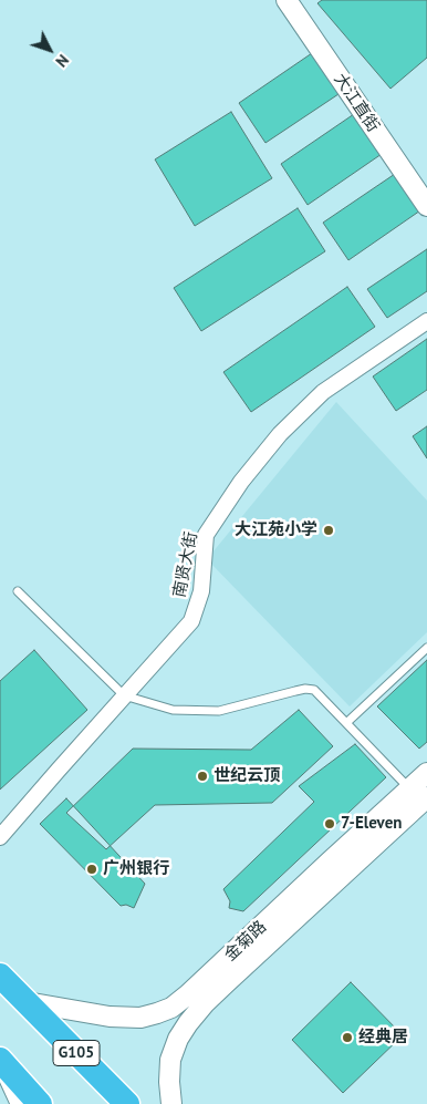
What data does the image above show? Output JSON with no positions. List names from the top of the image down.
{
  "streets": {
    "highway": ["G105"],
    "street": ["大江直街", "南贤大街", "金菊路"]
  },
  "crossings": [
    ["金菊路", "G105"]
  ],
  "places": [
    "大江苑小学",
    "世纪云顶",
    "7-Eleven",
    "广州银行",
    "经典居"
  ],
  "north": "bottom right"
}
